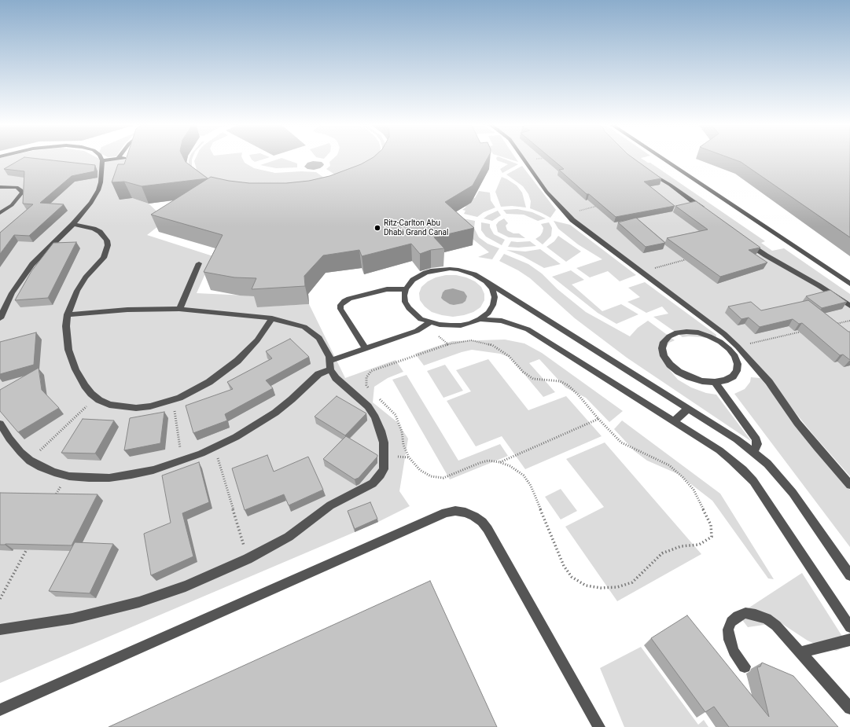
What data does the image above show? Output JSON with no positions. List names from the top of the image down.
{
  "places": ["Ritz-Carlton Abu Dhabi Grand Canal"]
}
